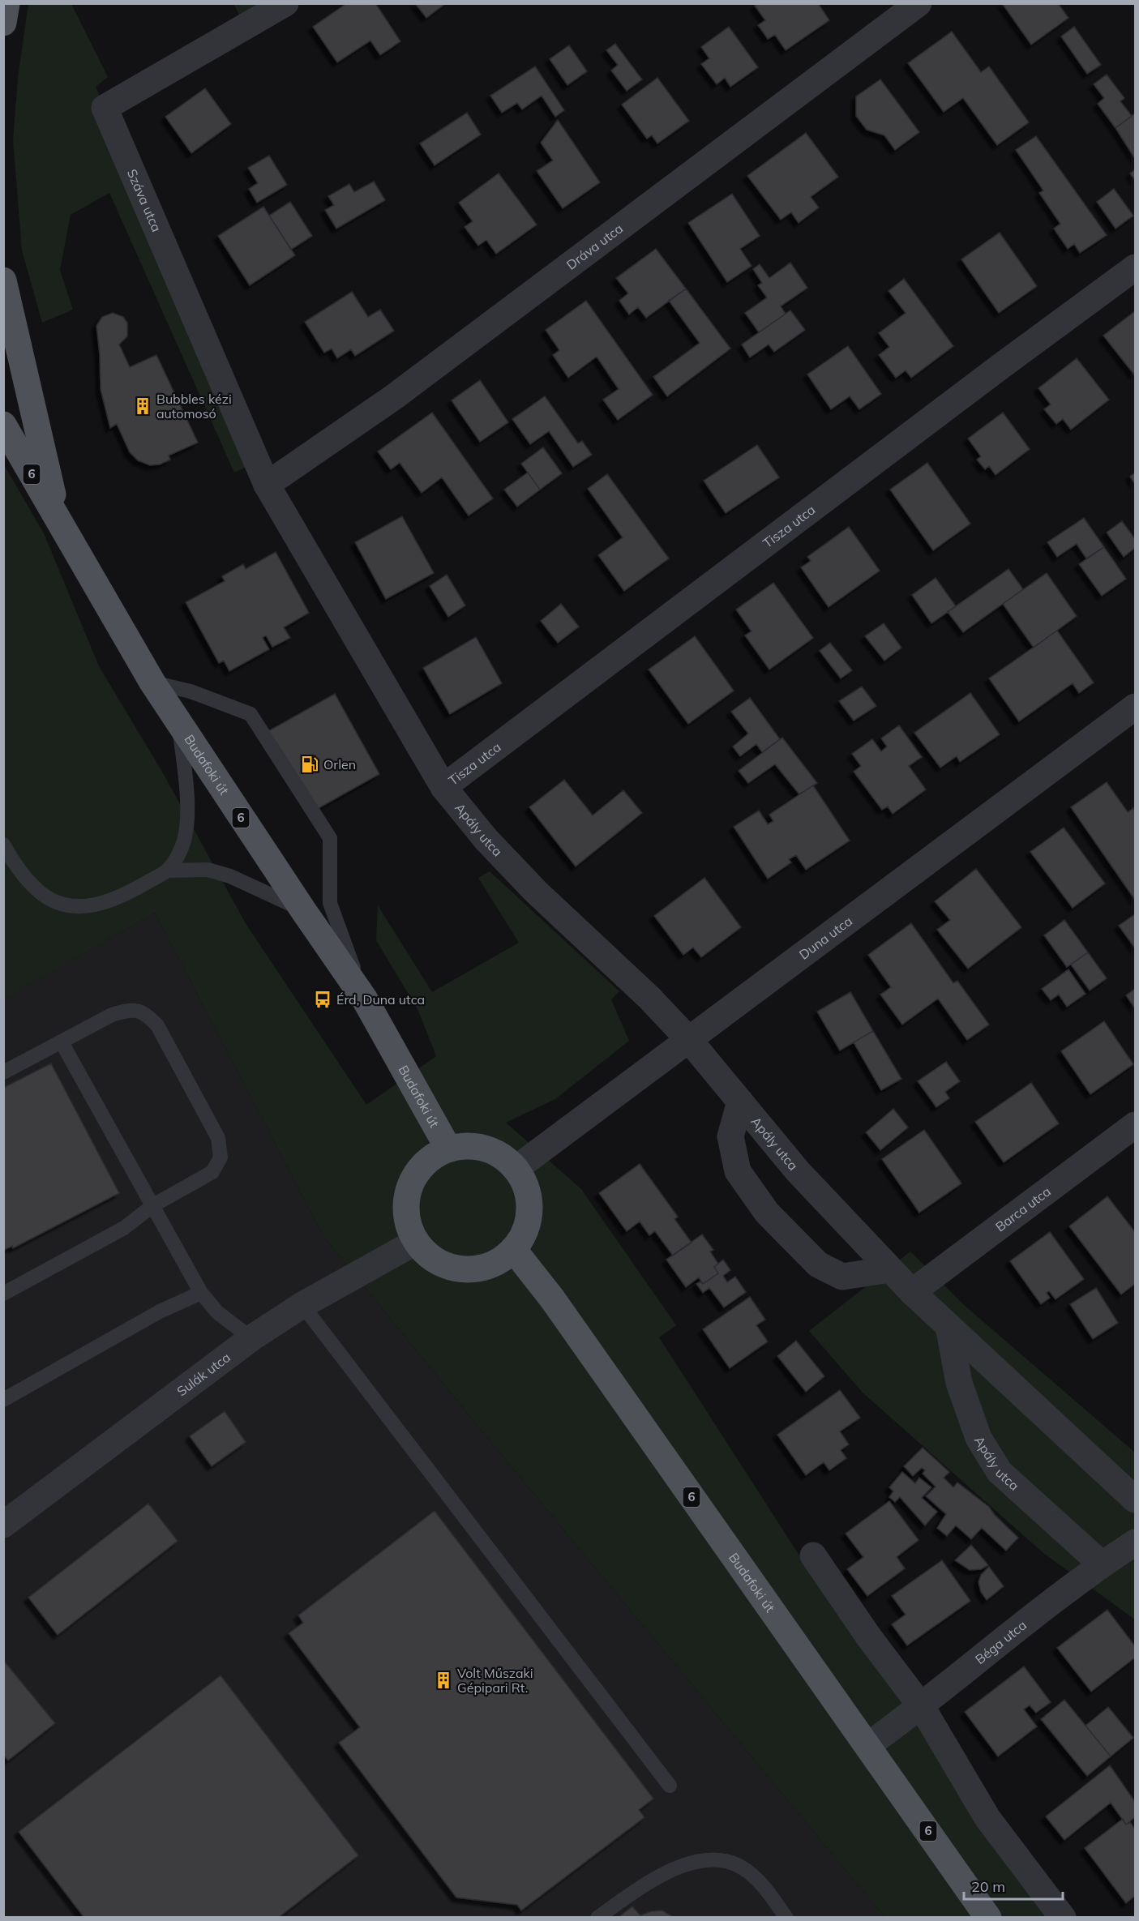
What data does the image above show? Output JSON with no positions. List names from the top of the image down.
{
  "streets": {
    "main road": ["6", "Budafoki út"],
    "street": [
      "Száva utca",
      "Dráva utca",
      "Tisza utca",
      "Apály utca",
      "Duna utca",
      "Barca utca",
      "Sulák utca",
      "Béga utca"
    ]
  },
  "crossings": [
    ["Száva utca", "Dráva utca"],
    ["Száva utca", "Apály utca"],
    ["Dráva utca", "Apály utca"],
    ["Tisza utca", "Apály utca"],
    ["Budafoki út", "Duna utca"],
    ["Budafoki út", "Sulák utca"],
    ["Budafoki út", "Béga utca"],
    ["Apály utca", "Duna utca"],
    ["Apály utca", "Barca utca"],
    ["Apály utca", "Béga utca"],
    ["Duna utca", "Sulák utca"]
  ],
  "places": {
    "building": ["Bubbles kézi automosó", "Volt Műszaki Gépipari Rt."],
    "fuel station": ["Orlen"],
    "bus stop": ["Érd, Duna utca"]
  },
  "scale_bar": "20 m"
}
